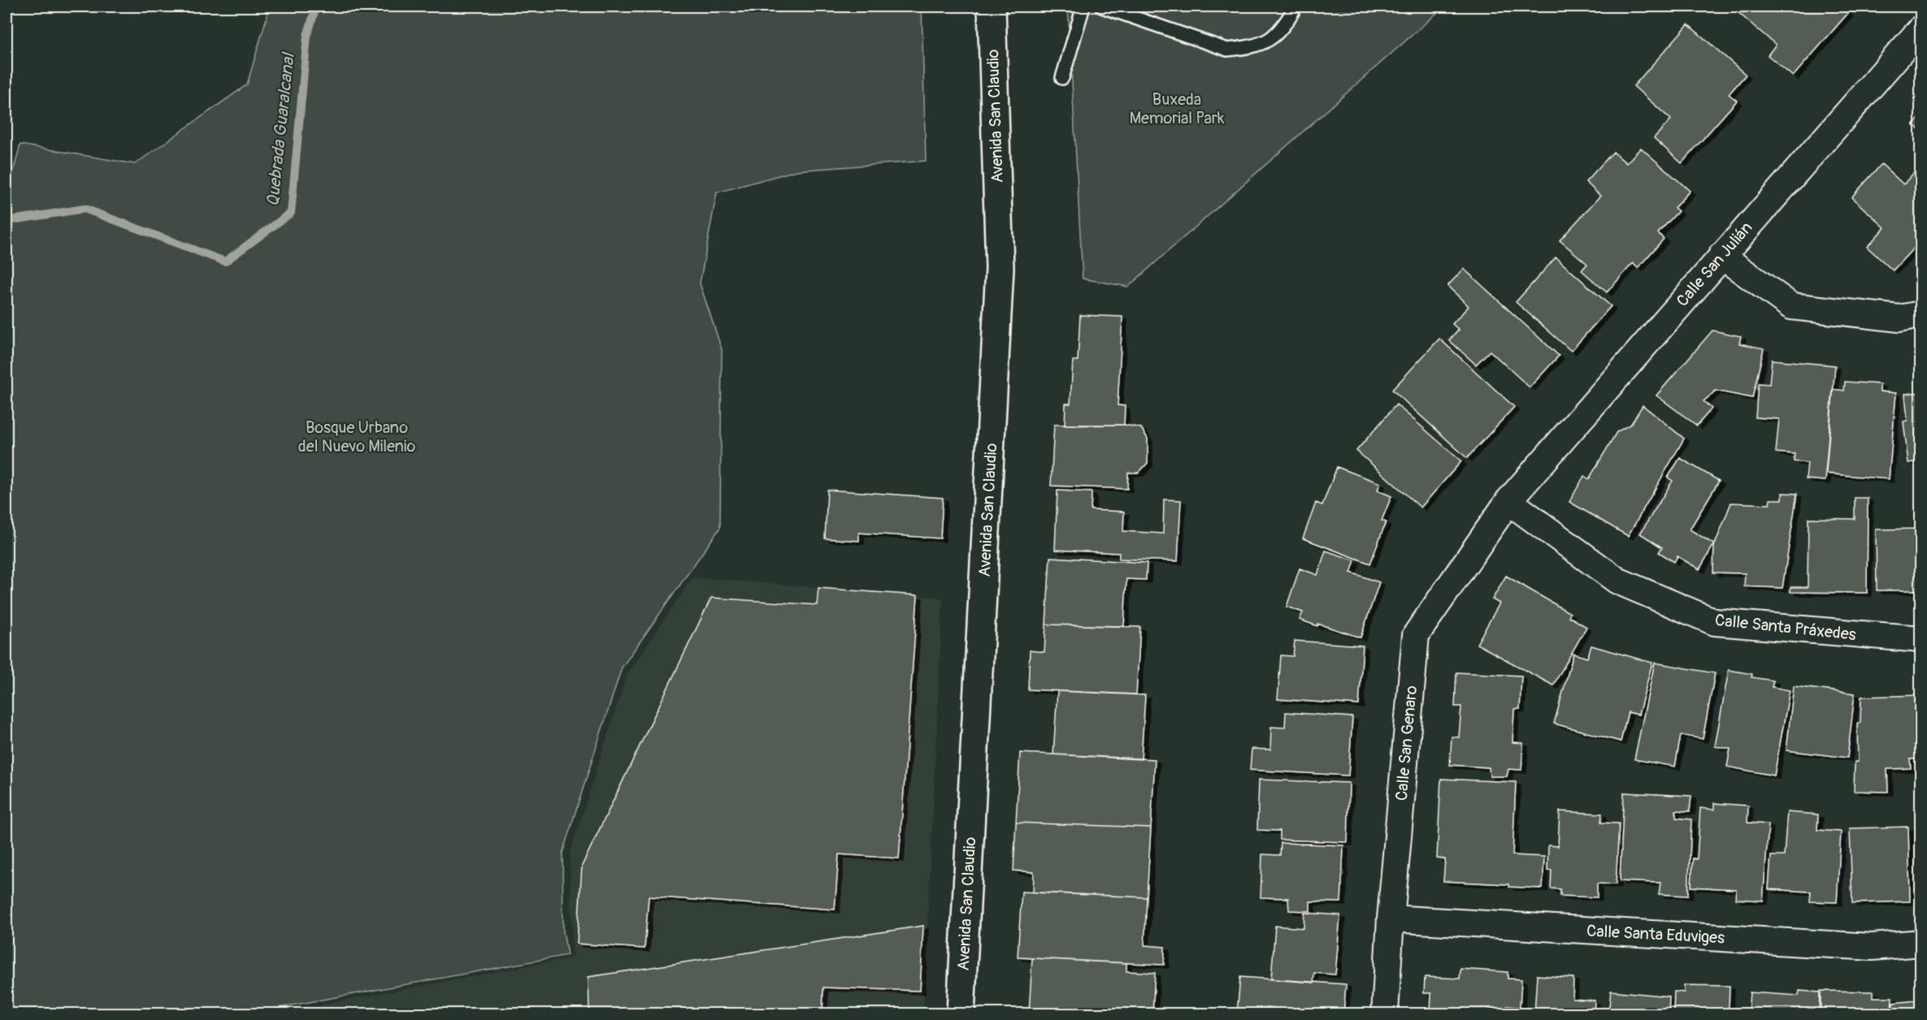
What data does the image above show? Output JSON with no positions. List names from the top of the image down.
{
  "streets": {
    "street": [
      "Avenida San Claudio",
      "Calle San Julián",
      "Calle Santa Práxedes",
      "Calle San Genaro",
      "Calle Santa Eduviges"
    ]
  },
  "crossings": [
    ["Calle San Julián", "Calle Santa Práxedes"],
    ["Calle San Julián", "Calle San Genaro"],
    ["Calle Santa Práxedes", "Calle San Genaro"],
    ["Calle San Genaro", "Calle Santa Eduviges"]
  ],
  "water": ["Quebrada Guaralcanal"],
  "parks": ["Buxeda Memorial Park", "Bosque Urbano del Nuevo Milenio"]
}
